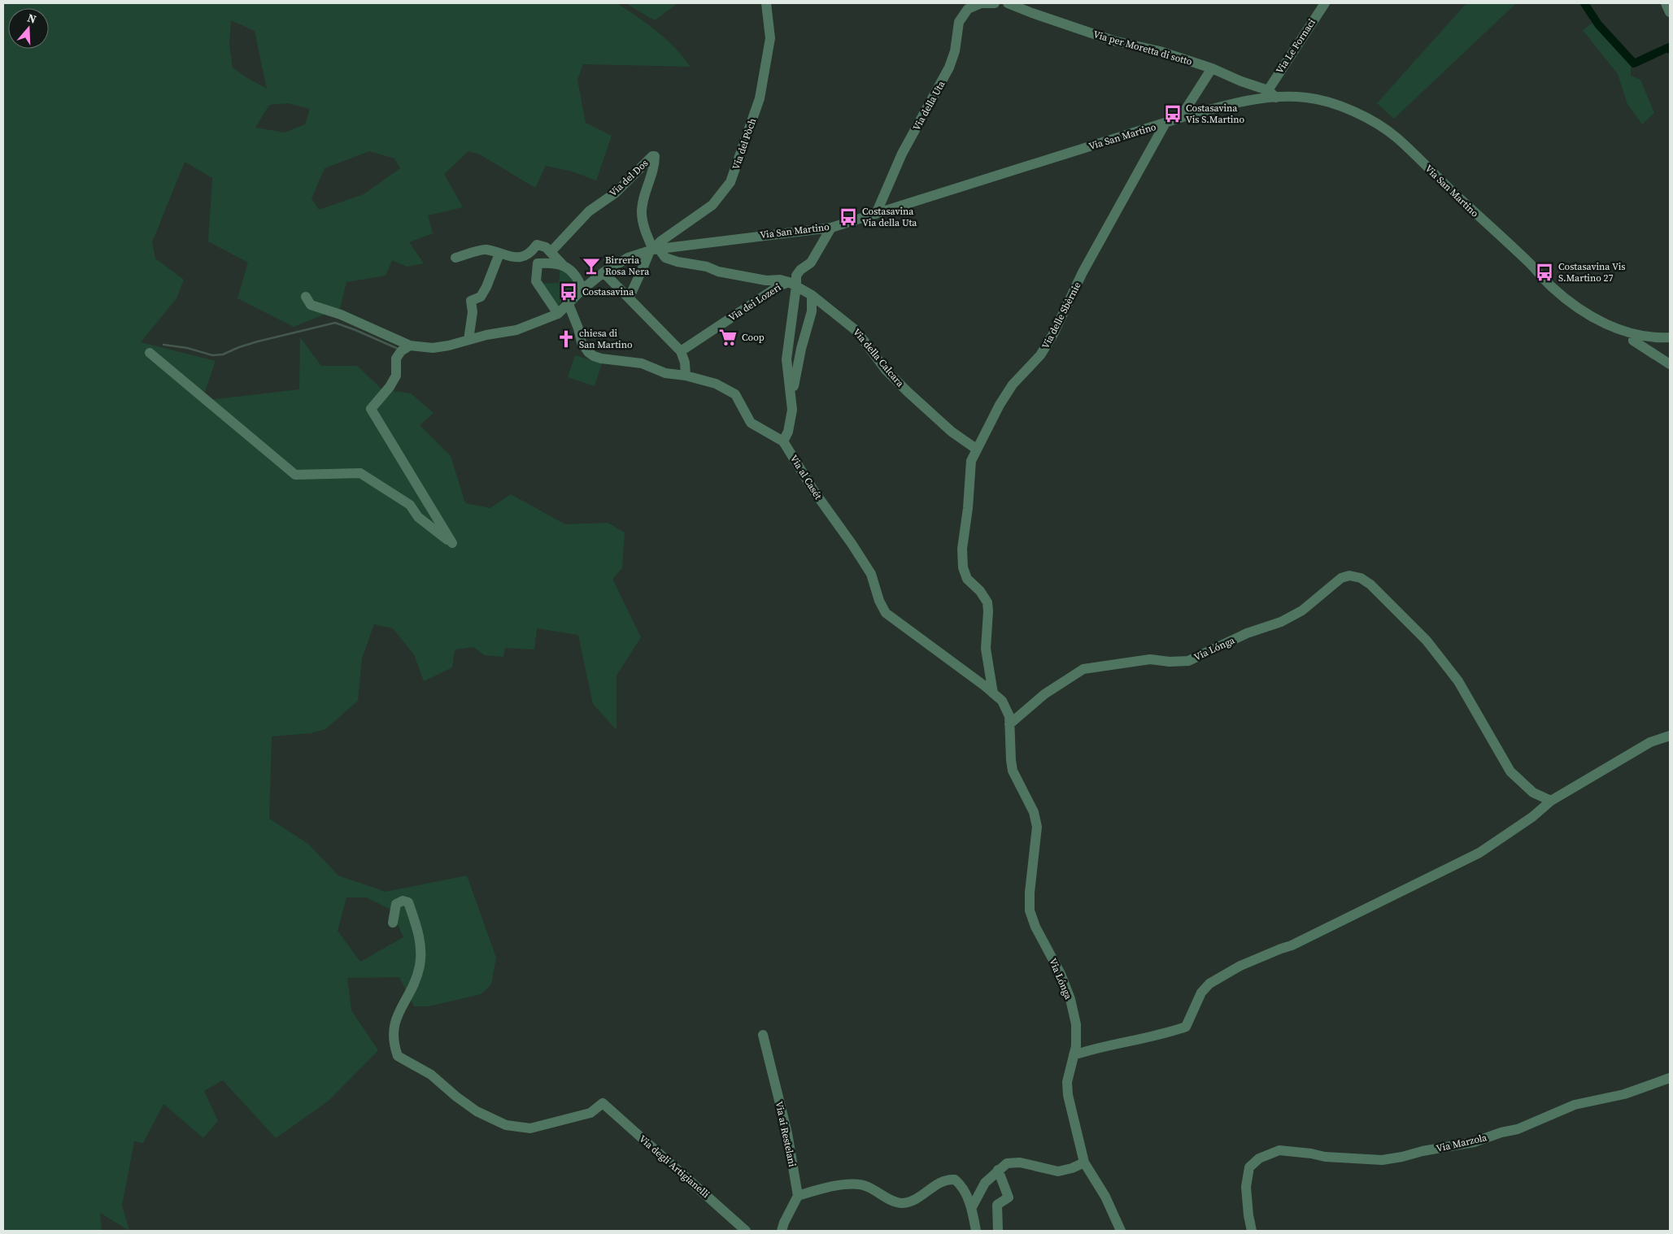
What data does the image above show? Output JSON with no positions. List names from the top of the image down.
{
  "streets": {
    "street": [
      "Via Le Fornaci",
      "Via per Moretta di sotto",
      "Via della Uta",
      "Via San Martino",
      "Via del Pòch",
      "Via del Dos",
      "Via dei Lozeri",
      "Via delle Sbèrnie",
      "Via della Calcara",
      "Via al Casét",
      "Via Lónga",
      "Via ai Restelani",
      "Via Marzola",
      "Via degli Artigianelli"
    ]
  },
  "crossings": [
    ["Via Le Fornaci", "Via per Moretta di sotto"],
    ["Via per Moretta di sotto", "Via San Martino"],
    ["Via della Uta", "Via San Martino"],
    ["Via San Martino", "Via del Pòch"],
    ["Via San Martino", "Via del Dos"],
    ["Via San Martino", "Via delle Sbèrnie"],
    ["Via San Martino", "Via della Calcara"],
    ["Via San Martino", "Via al Casét"],
    ["Via del Pòch", "Via del Dos"],
    ["Via del Pòch", "Via della Calcara"],
    ["Via del Dos", "Via della Calcara"],
    ["Via dei Lozeri", "Via della Calcara"],
    ["Via delle Sbèrnie", "Via della Calcara"],
    ["Via delle Sbèrnie", "Via al Casét"],
    ["Via delle Sbèrnie", "Via Lónga"],
    ["Via al Casét", "Via Lónga"]
  ],
  "places": {
    "bus stop": [
      "Costasavina Vis S.Martino",
      "Costasavina Via della Uta",
      "Costasavina Vis S.Martino 27",
      "Costasavina"
    ],
    "bar": ["Birreria Rosa Nera"],
    "supermarket": ["Coop"],
    "church": ["chiesa di San Martino"]
  },
  "north": "top"
}
